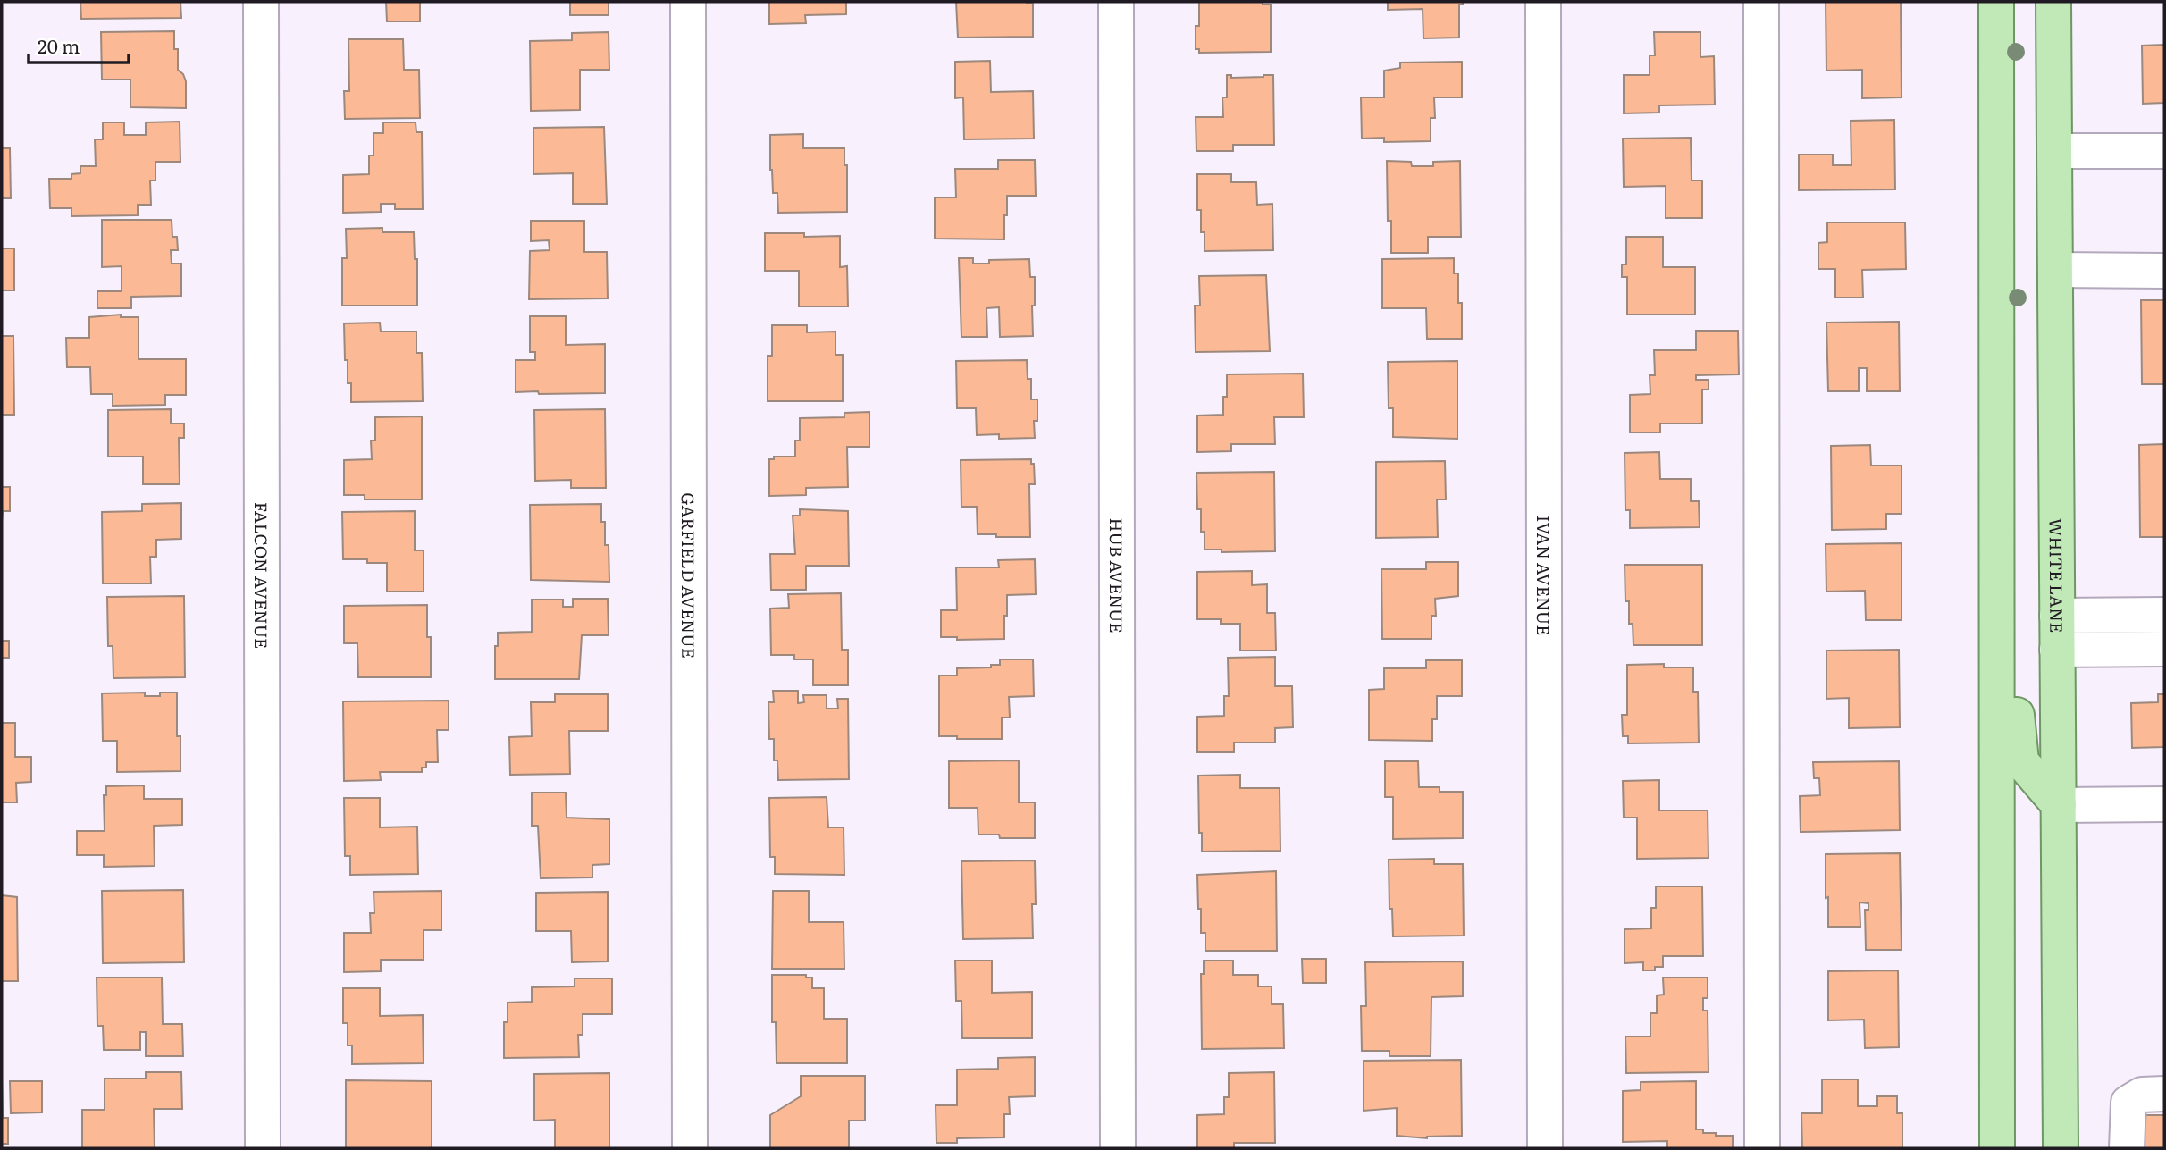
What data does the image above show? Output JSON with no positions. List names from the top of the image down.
{
  "streets": {
    "main road": ["WHITE LANE"],
    "street": [
      "FALCON AVENUE",
      "GARFIELD AVENUE",
      "HUB AVENUE",
      "IVAN AVENUE"
    ]
  },
  "scale_bar": "20 m"
}
